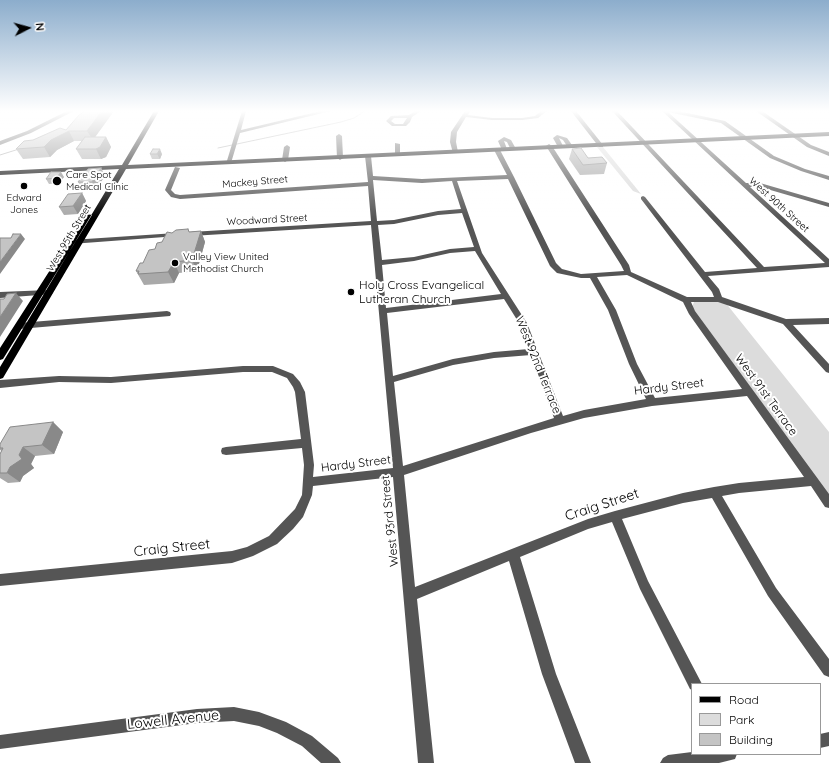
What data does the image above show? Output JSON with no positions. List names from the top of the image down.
{
  "streets": {
    "main road": ["West 95th Street"],
    "street": [
      "Mackey Street",
      "West 90th Street",
      "Woodward Street",
      "West 92nd Terrace",
      "Hardy Street",
      "West 91st Terrace",
      "Craig Street",
      "West 93rd Street",
      "Lowell Avenue"
    ]
  },
  "crossings": [
    ["Mackey Street", "West 92nd Terrace"],
    ["Mackey Street", "West 93rd Street"],
    ["Woodward Street", "West 95th Street"],
    ["Woodward Street", "West 92nd Terrace"],
    ["Woodward Street", "West 93rd Street"],
    ["West 92nd Terrace", "Hardy Street"],
    ["Hardy Street", "West 91st Terrace"],
    ["Hardy Street", "Craig Street"],
    ["Hardy Street", "West 93rd Street"],
    ["West 91st Terrace", "Craig Street"],
    ["Craig Street", "West 93rd Street"]
  ],
  "places": [
    "Care Spot Medical Clinic",
    "Edward Jones",
    "Valley View United Methodist Church",
    "Holy Cross Evangelical Lutheran Church"
  ],
  "legend": ["Road", "Park", "Building"],
  "north": "right"
}
